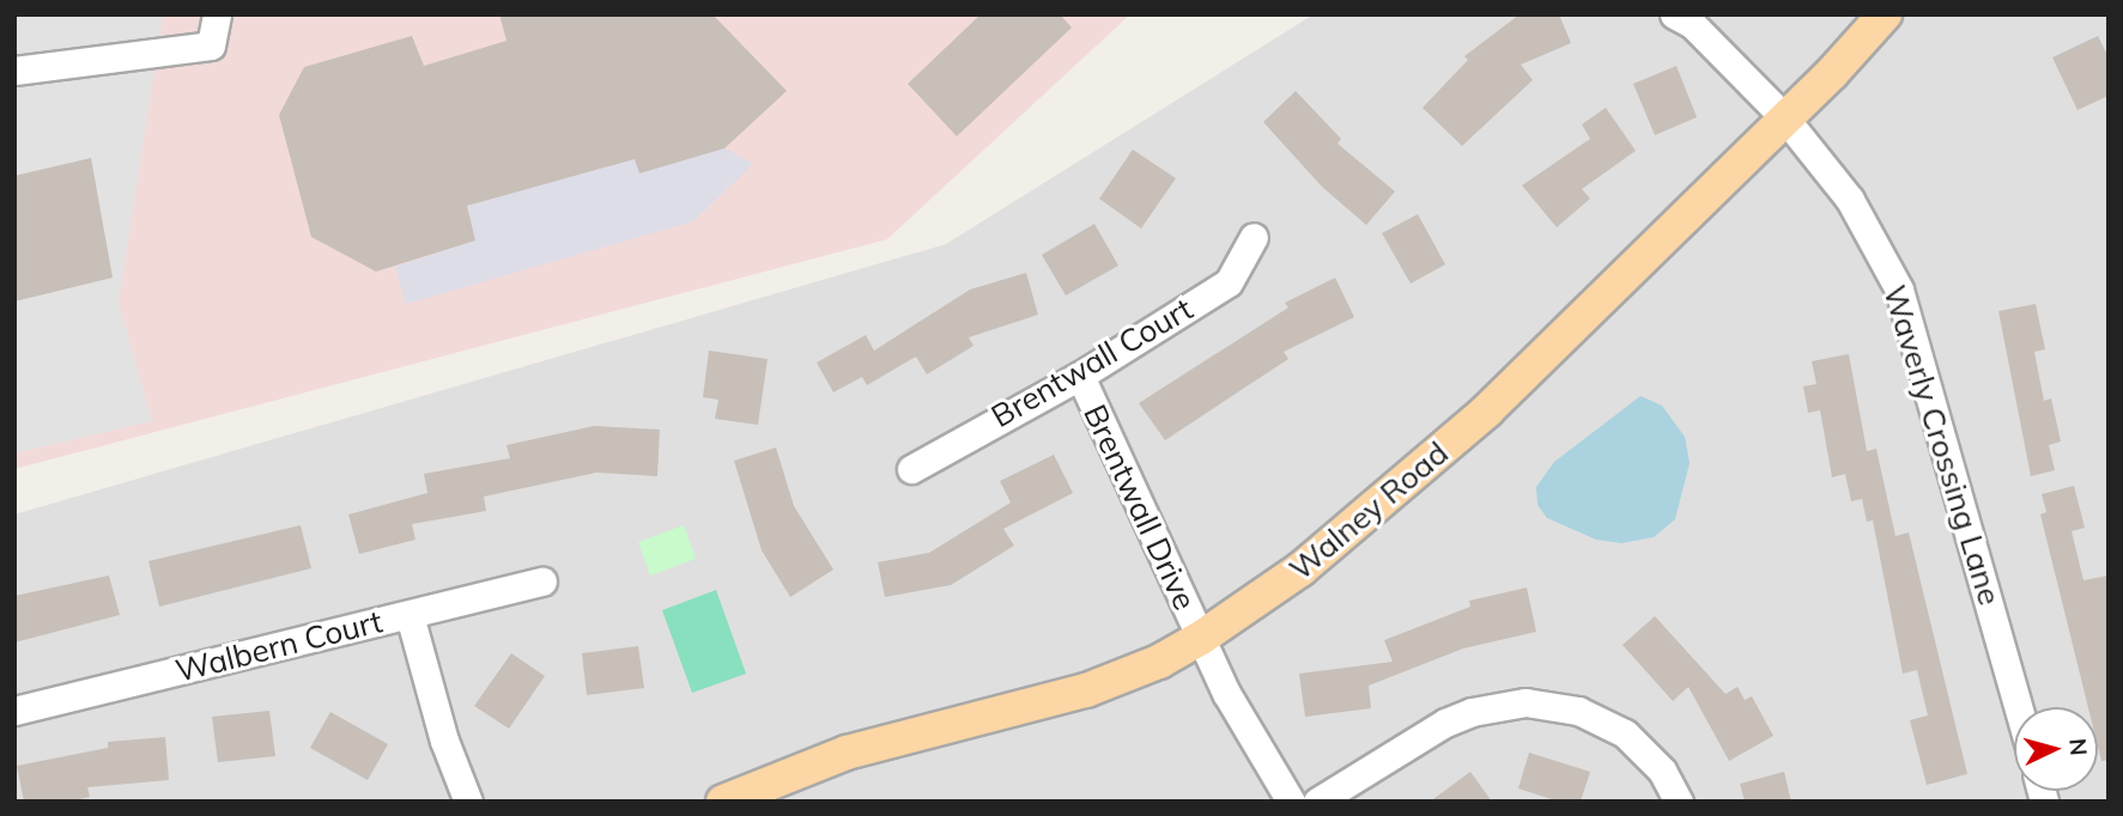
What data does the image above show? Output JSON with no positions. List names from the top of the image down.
{
  "streets": {
    "main road": ["Walney Road"],
    "street": [
      "Brentwall Court",
      "Waverly Crossing Lane",
      "Brentwall Drive",
      "Walbern Court"
    ]
  },
  "crossings": [
    ["Brentwall Court", "Brentwall Drive"],
    ["Waverly Crossing Lane", "Walney Road"],
    ["Brentwall Drive", "Walney Road"]
  ],
  "north": "right"
}
